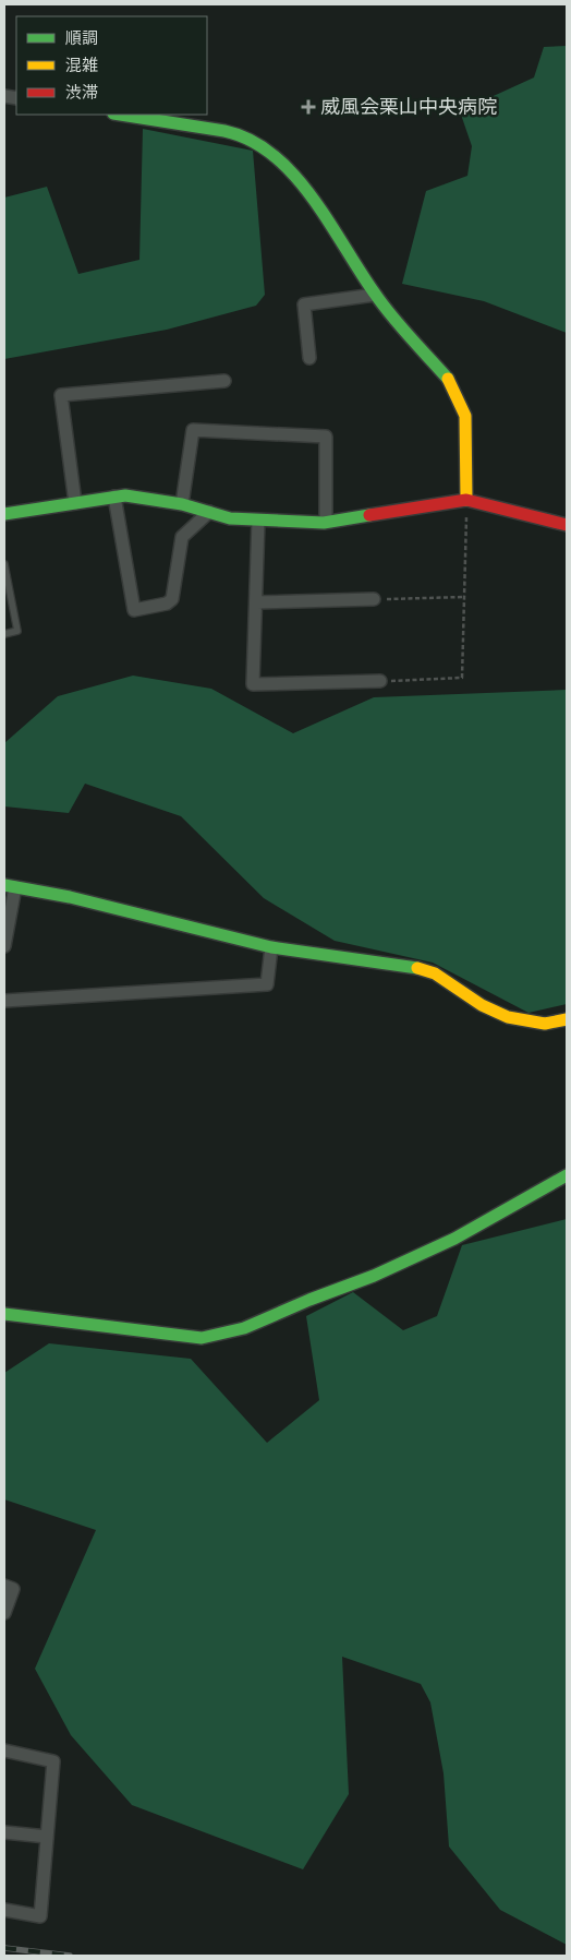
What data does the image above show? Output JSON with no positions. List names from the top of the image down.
{
  "places": {
    "health": ["威風会栗山中央病院"]
  },
  "legend": ["順調", "混雑", "渋滞"]
}
